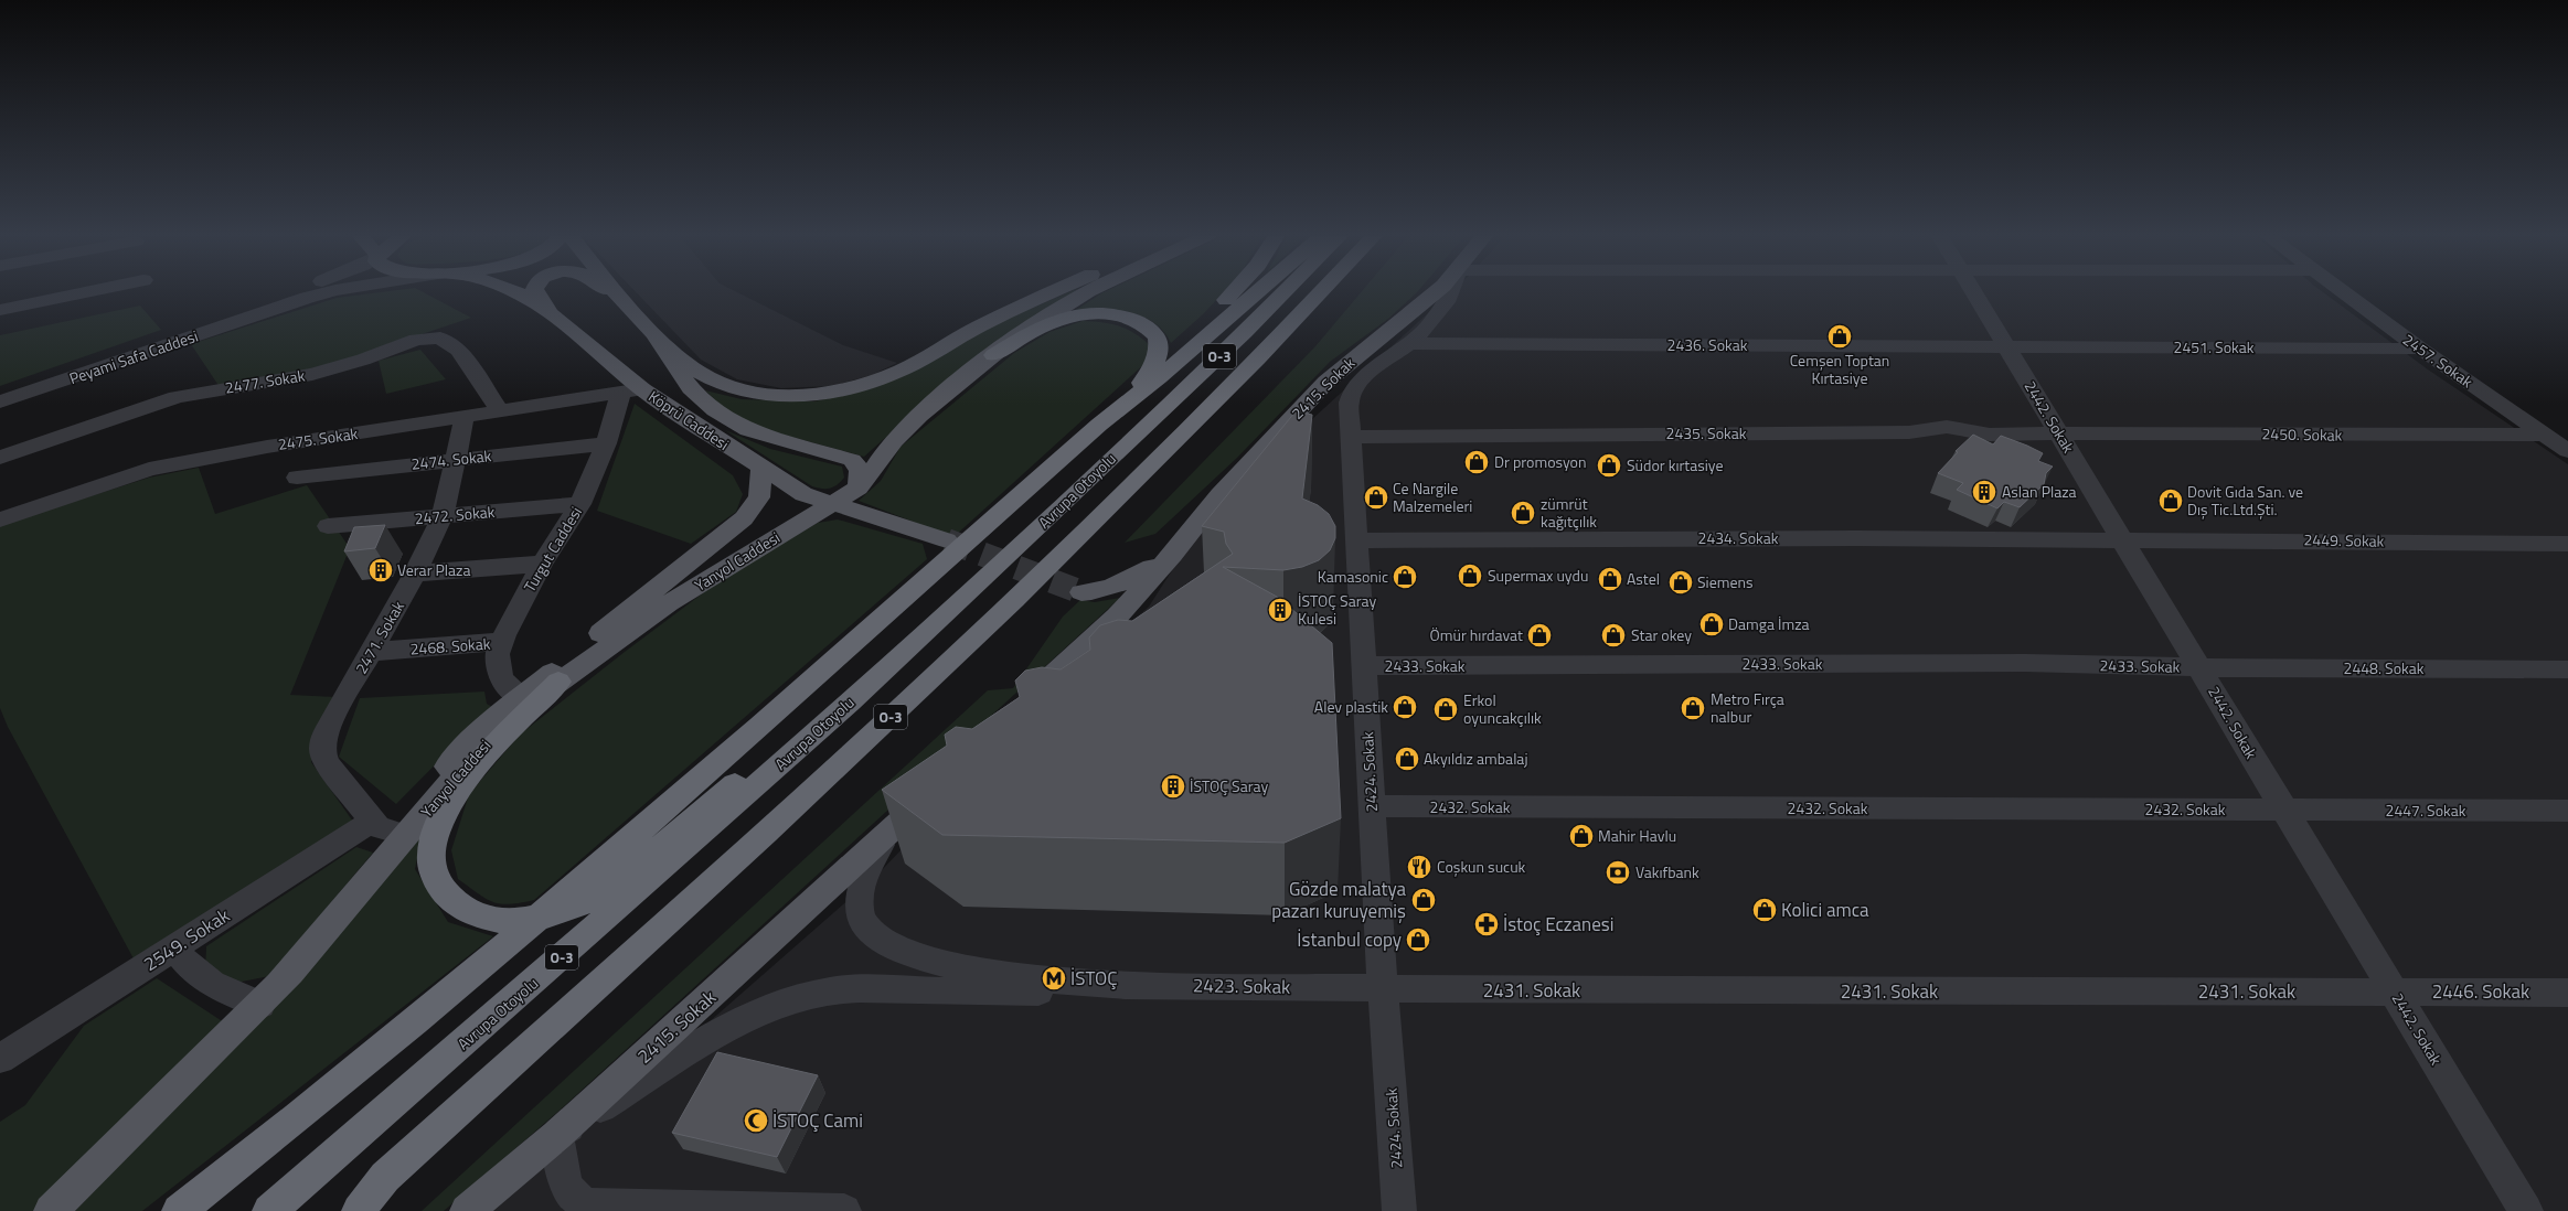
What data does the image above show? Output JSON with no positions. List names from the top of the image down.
{
  "streets": {
    "highway": ["O-3", "Avrupa Otoyolu"],
    "main road": ["2415. Sokak", "Köprü Caddesi", "Yanyol Caddesi"],
    "street": [
      "2436. Sokak",
      "2451. Sokak",
      "Peyami Safa Caddesi",
      "2457. Sokak",
      "2477. Sokak",
      "2442. Sokak",
      "2435. Sokak",
      "2450. Sokak",
      "2475. Sokak",
      "2474. Sokak",
      "2472. Sokak",
      "2434. Sokak",
      "2449. Sokak",
      "Turgut Caddesi",
      "2471. Sokak",
      "2468. Sokak",
      "2433. Sokak",
      "2448. Sokak",
      "2424. Sokak",
      "2432. Sokak",
      "2447. Sokak",
      "2549. Sokak",
      "2423. Sokak",
      "2431. Sokak",
      "2446. Sokak"
    ]
  },
  "crossings": [
    ["2436. Sokak", "2451. Sokak"],
    ["2436. Sokak", "2442. Sokak"],
    ["2436. Sokak", "2424. Sokak"],
    ["2451. Sokak", "2457. Sokak"],
    ["2451. Sokak", "2442. Sokak"],
    ["2457. Sokak", "2450. Sokak"],
    ["2477. Sokak", "2475. Sokak"],
    ["2442. Sokak", "2435. Sokak"],
    ["2442. Sokak", "2450. Sokak"],
    ["2442. Sokak", "2434. Sokak"],
    ["2442. Sokak", "2449. Sokak"],
    ["2442. Sokak", "2433. Sokak"],
    ["2442. Sokak", "2448. Sokak"],
    ["2442. Sokak", "2432. Sokak"],
    ["2442. Sokak", "2447. Sokak"],
    ["2442. Sokak", "2431. Sokak"],
    ["2442. Sokak", "2446. Sokak"],
    ["Köprü Caddesi", "2475. Sokak"],
    ["Köprü Caddesi", "Turgut Caddesi"],
    ["Köprü Caddesi", "Yanyol Caddesi"],
    ["2435. Sokak", "2450. Sokak"],
    ["2435. Sokak", "2424. Sokak"],
    ["2475. Sokak", "Turgut Caddesi"],
    ["2475. Sokak", "2471. Sokak"],
    ["2474. Sokak", "Turgut Caddesi"],
    ["2474. Sokak", "2471. Sokak"],
    ["2472. Sokak", "Turgut Caddesi"],
    ["2472. Sokak", "2471. Sokak"],
    ["2434. Sokak", "2449. Sokak"],
    ["2434. Sokak", "2424. Sokak"],
    ["Turgut Caddesi", "2468. Sokak"],
    ["2471. Sokak", "2468. Sokak"],
    ["2471. Sokak", "2549. Sokak"],
    ["2433. Sokak", "2448. Sokak"],
    ["2433. Sokak", "2424. Sokak"],
    ["2424. Sokak", "2432. Sokak"],
    ["2424. Sokak", "2423. Sokak"],
    ["2424. Sokak", "2431. Sokak"],
    ["2432. Sokak", "2447. Sokak"],
    ["2423. Sokak", "2431. Sokak"],
    ["2431. Sokak", "2446. Sokak"]
  ],
  "places": {
    "shop": [
      "Cemşen Toptan Kırtasiye",
      "Dr promosyon",
      "Südor kırtasiye",
      "Ce Nargile Malzemeleri",
      "Dovit Gıda San. ve Dış Tic.Ltd.Şti.",
      "zümrüt kağıtçılık",
      "Supermax uydu",
      "Kamasonic",
      "Astel",
      "Siemens",
      "Damga İmza",
      "Ömür hırdavat",
      "Star okey",
      "Alev plastik",
      "Metro Fırça nalbur",
      "Erkol oyuncakçılık",
      "Akyıldız ambalaj",
      "Mahir Havlu",
      "Gözde malatya pazarı kuruyemiş",
      "Kolici amca",
      "İstanbul copy"
    ],
    "building": [
      "Aslan Plaza",
      "Verar Plaza",
      "İSTOÇ Saray Kulesi",
      "İSTOÇ Saray"
    ],
    "restaurant": ["Coşkun sucuk"],
    "bank": ["Vakıfbank"],
    "pharmacy": ["İstoç Eczanesi"],
    "metro station": ["İSTOÇ"],
    "mosque": ["İSTOÇ Cami"]
  }
}
